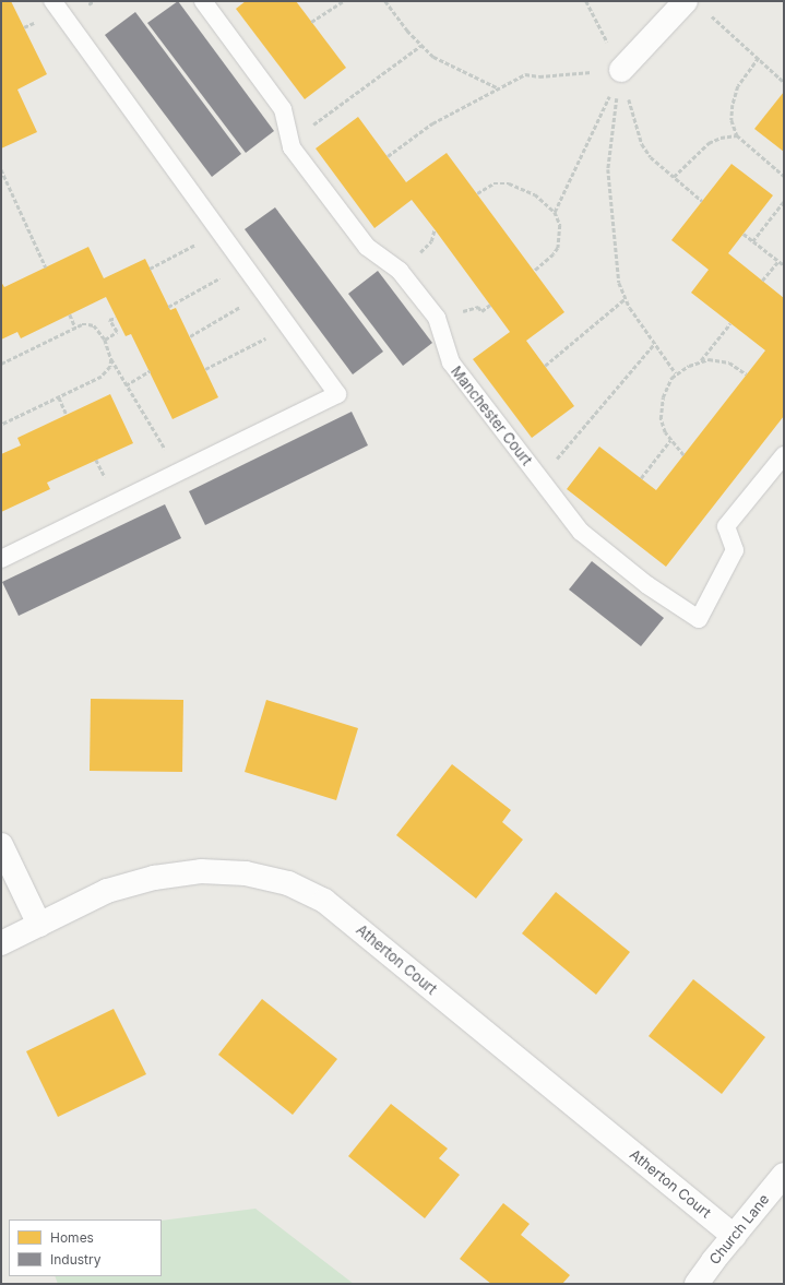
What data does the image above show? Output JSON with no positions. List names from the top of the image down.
{
  "streets": {
    "street": ["Atherton Court", "Church Lane"],
    "lane": ["Manchester Court"]
  },
  "crossings": [
    ["Atherton Court", "Church Lane"]
  ],
  "legend": ["Homes", "Industry"]
}
